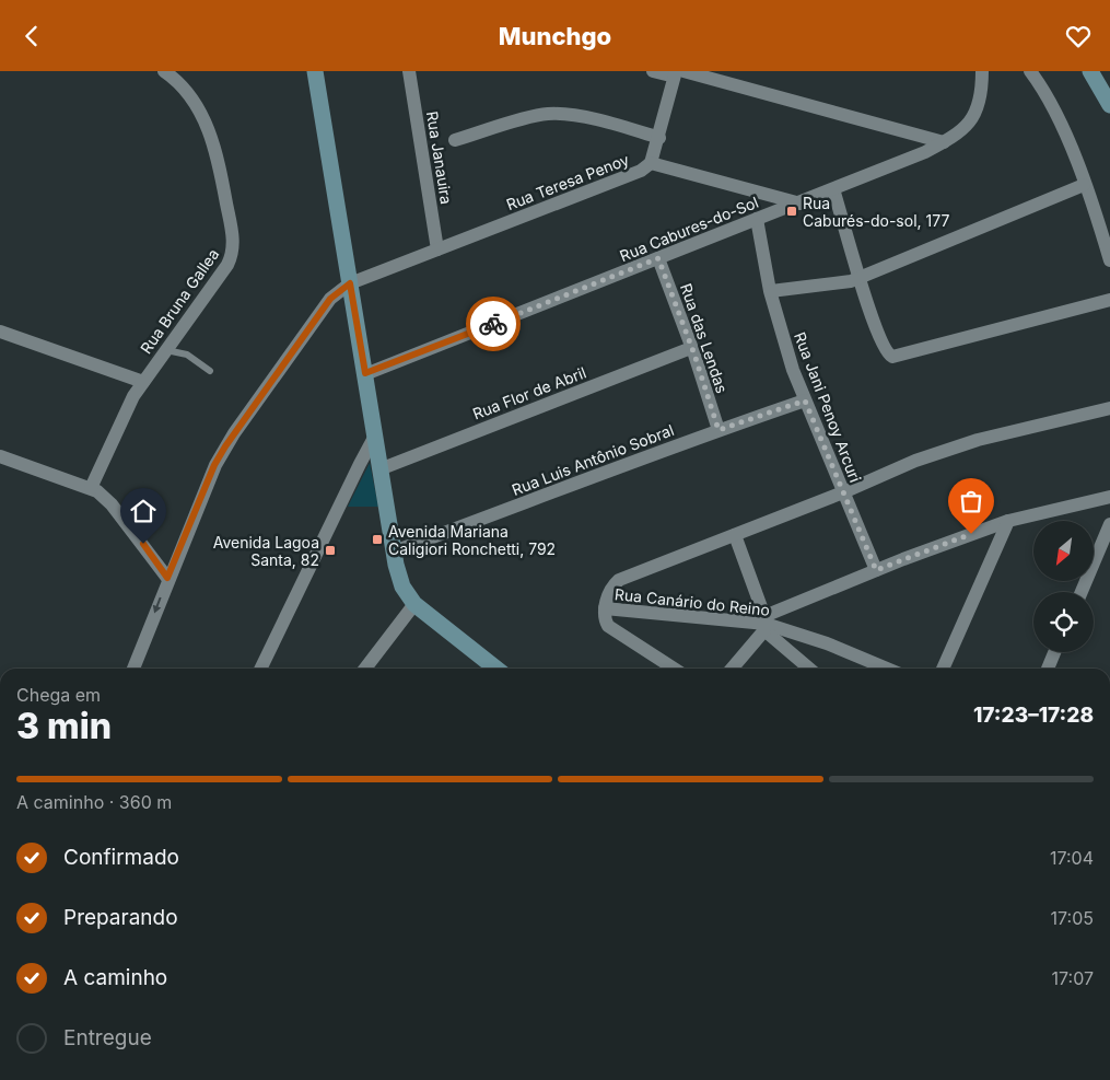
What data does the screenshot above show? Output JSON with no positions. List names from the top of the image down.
{
  "streets": {
    "street": [
      "Rua Janauira",
      "Rua Teresa Penoy",
      "Rua Cabures-do-Sol",
      "Rua Bruna Gallea",
      "Rua das Lendas",
      "Rua Flor de Abril",
      "Rua Jani Penoy Arcuri",
      "Rua Luis Antônio Sobral",
      "Rua Canário do Reino"
    ]
  },
  "crossings": [
    ["Rua Janauira", "Rua Teresa Penoy"],
    ["Rua Teresa Penoy", "Rua Cabures-do-Sol"],
    ["Rua Cabures-do-Sol", "Rua das Lendas"],
    ["Rua Cabures-do-Sol", "Rua Jani Penoy Arcuri"],
    ["Rua das Lendas", "Rua Flor de Abril"],
    ["Rua das Lendas", "Rua Luis Antônio Sobral"],
    ["Rua Jani Penoy Arcuri", "Rua Luis Antônio Sobral"]
  ],
  "places": {
    "transit": ["Rua Caburés-do-sol, 177", "Avenida Mariana Caligiori Ronchetti, 792", "Avenida Lagoa Santa, 82"]
  },
  "north": "bottom left",
  "page": {
    "header": "Munchgo",
    "heading": ["3 min", "Chega em", "17:23–17:28"],
    "bar": "A caminho · 360 m",
    "list": [
      ["Confirmado", "17:04"],
      ["Preparando", "17:05"],
      ["A caminho", "17:07"],
      "Entregue"
    ]
  }
}
